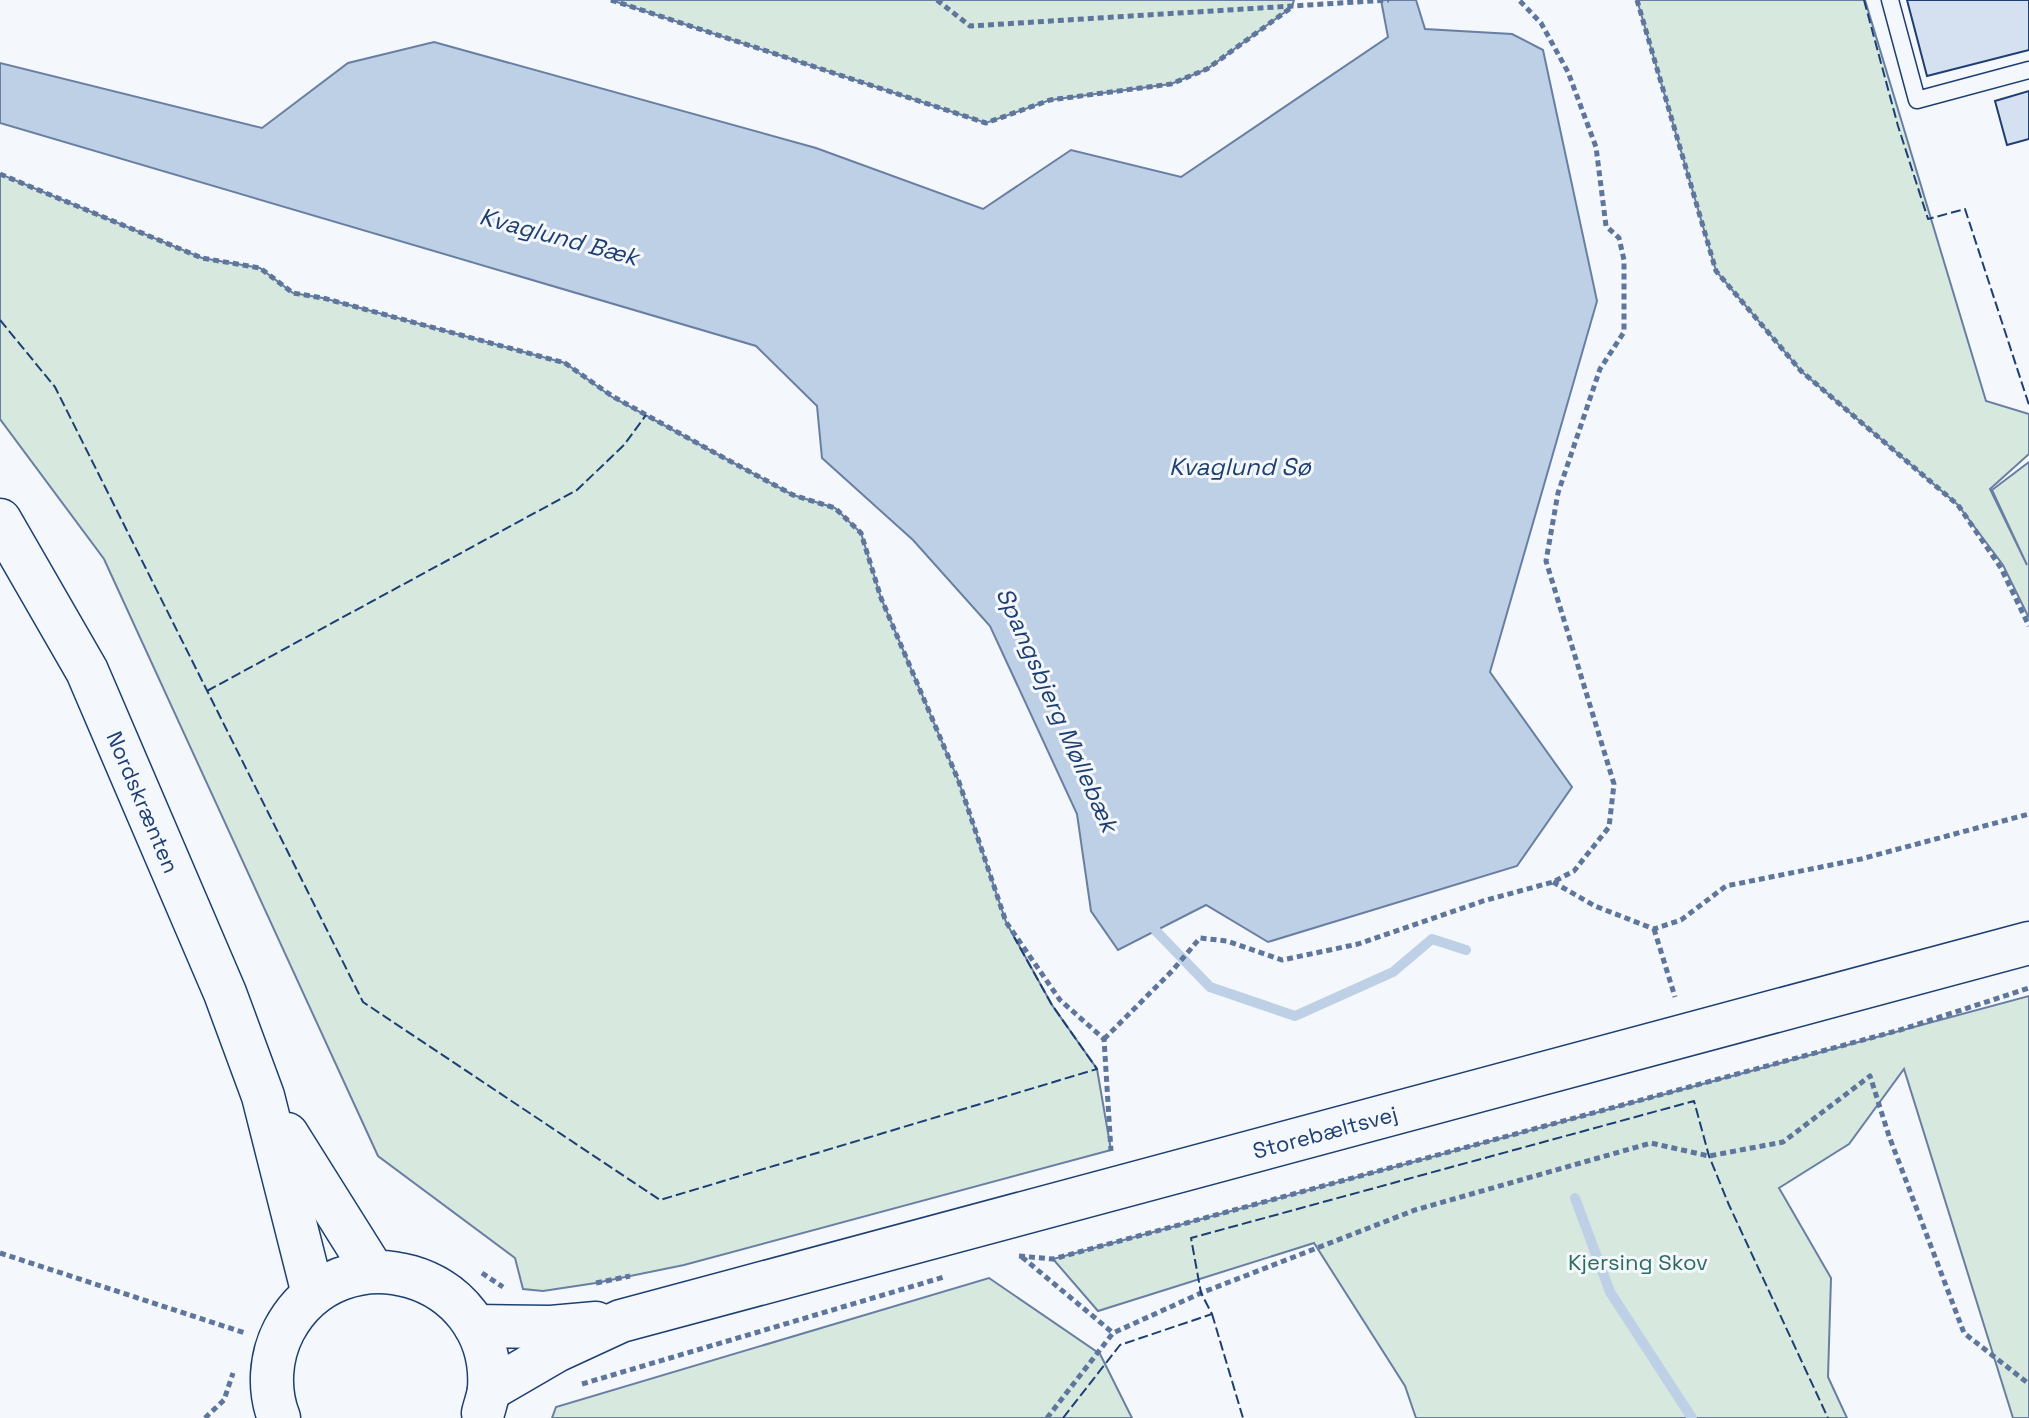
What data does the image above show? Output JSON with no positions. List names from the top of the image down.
{
  "streets": {
    "street": ["Nordskrænten", "Storebæltsvej"]
  },
  "water": ["Kvaglund Bæk", "Kvaglund Sø", "Spangsbjerg Møllebæk"],
  "parks": ["Kjersing Skov"]
}
